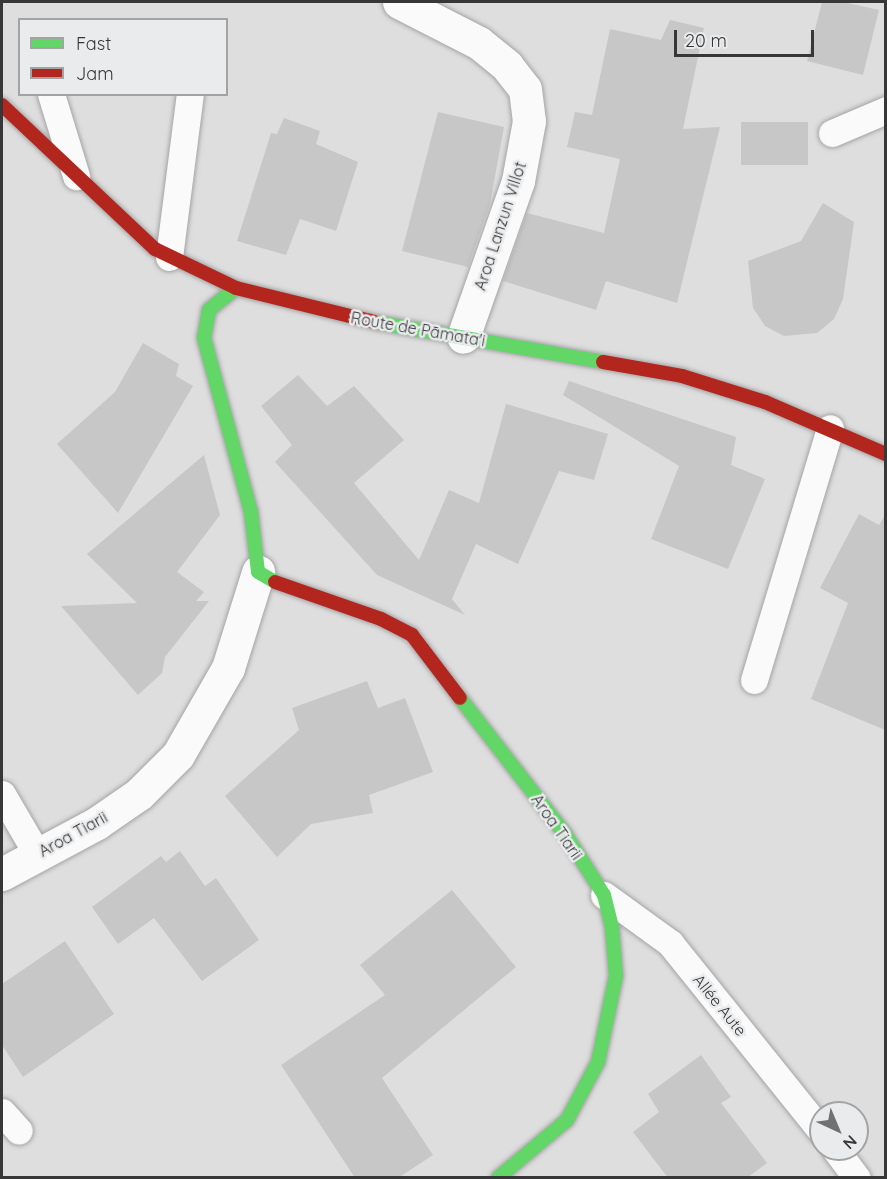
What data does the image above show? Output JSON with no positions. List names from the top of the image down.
{
  "streets": {
    "street": ["Aroa Lanzun Villot", "Route de Pāmata'i", "Aroa Tiarii"],
    "lane": ["Allée Aute"]
  },
  "crossings": [
    ["Aroa Lanzun Villot", "Route de Pāmata'i"],
    ["Route de Pāmata'i", "Aroa Tiarii"],
    ["Aroa Tiarii", "Allée Aute"]
  ],
  "legend": ["Fast", "Jam"],
  "scale_bar": "20 m",
  "north": "bottom right"
}
